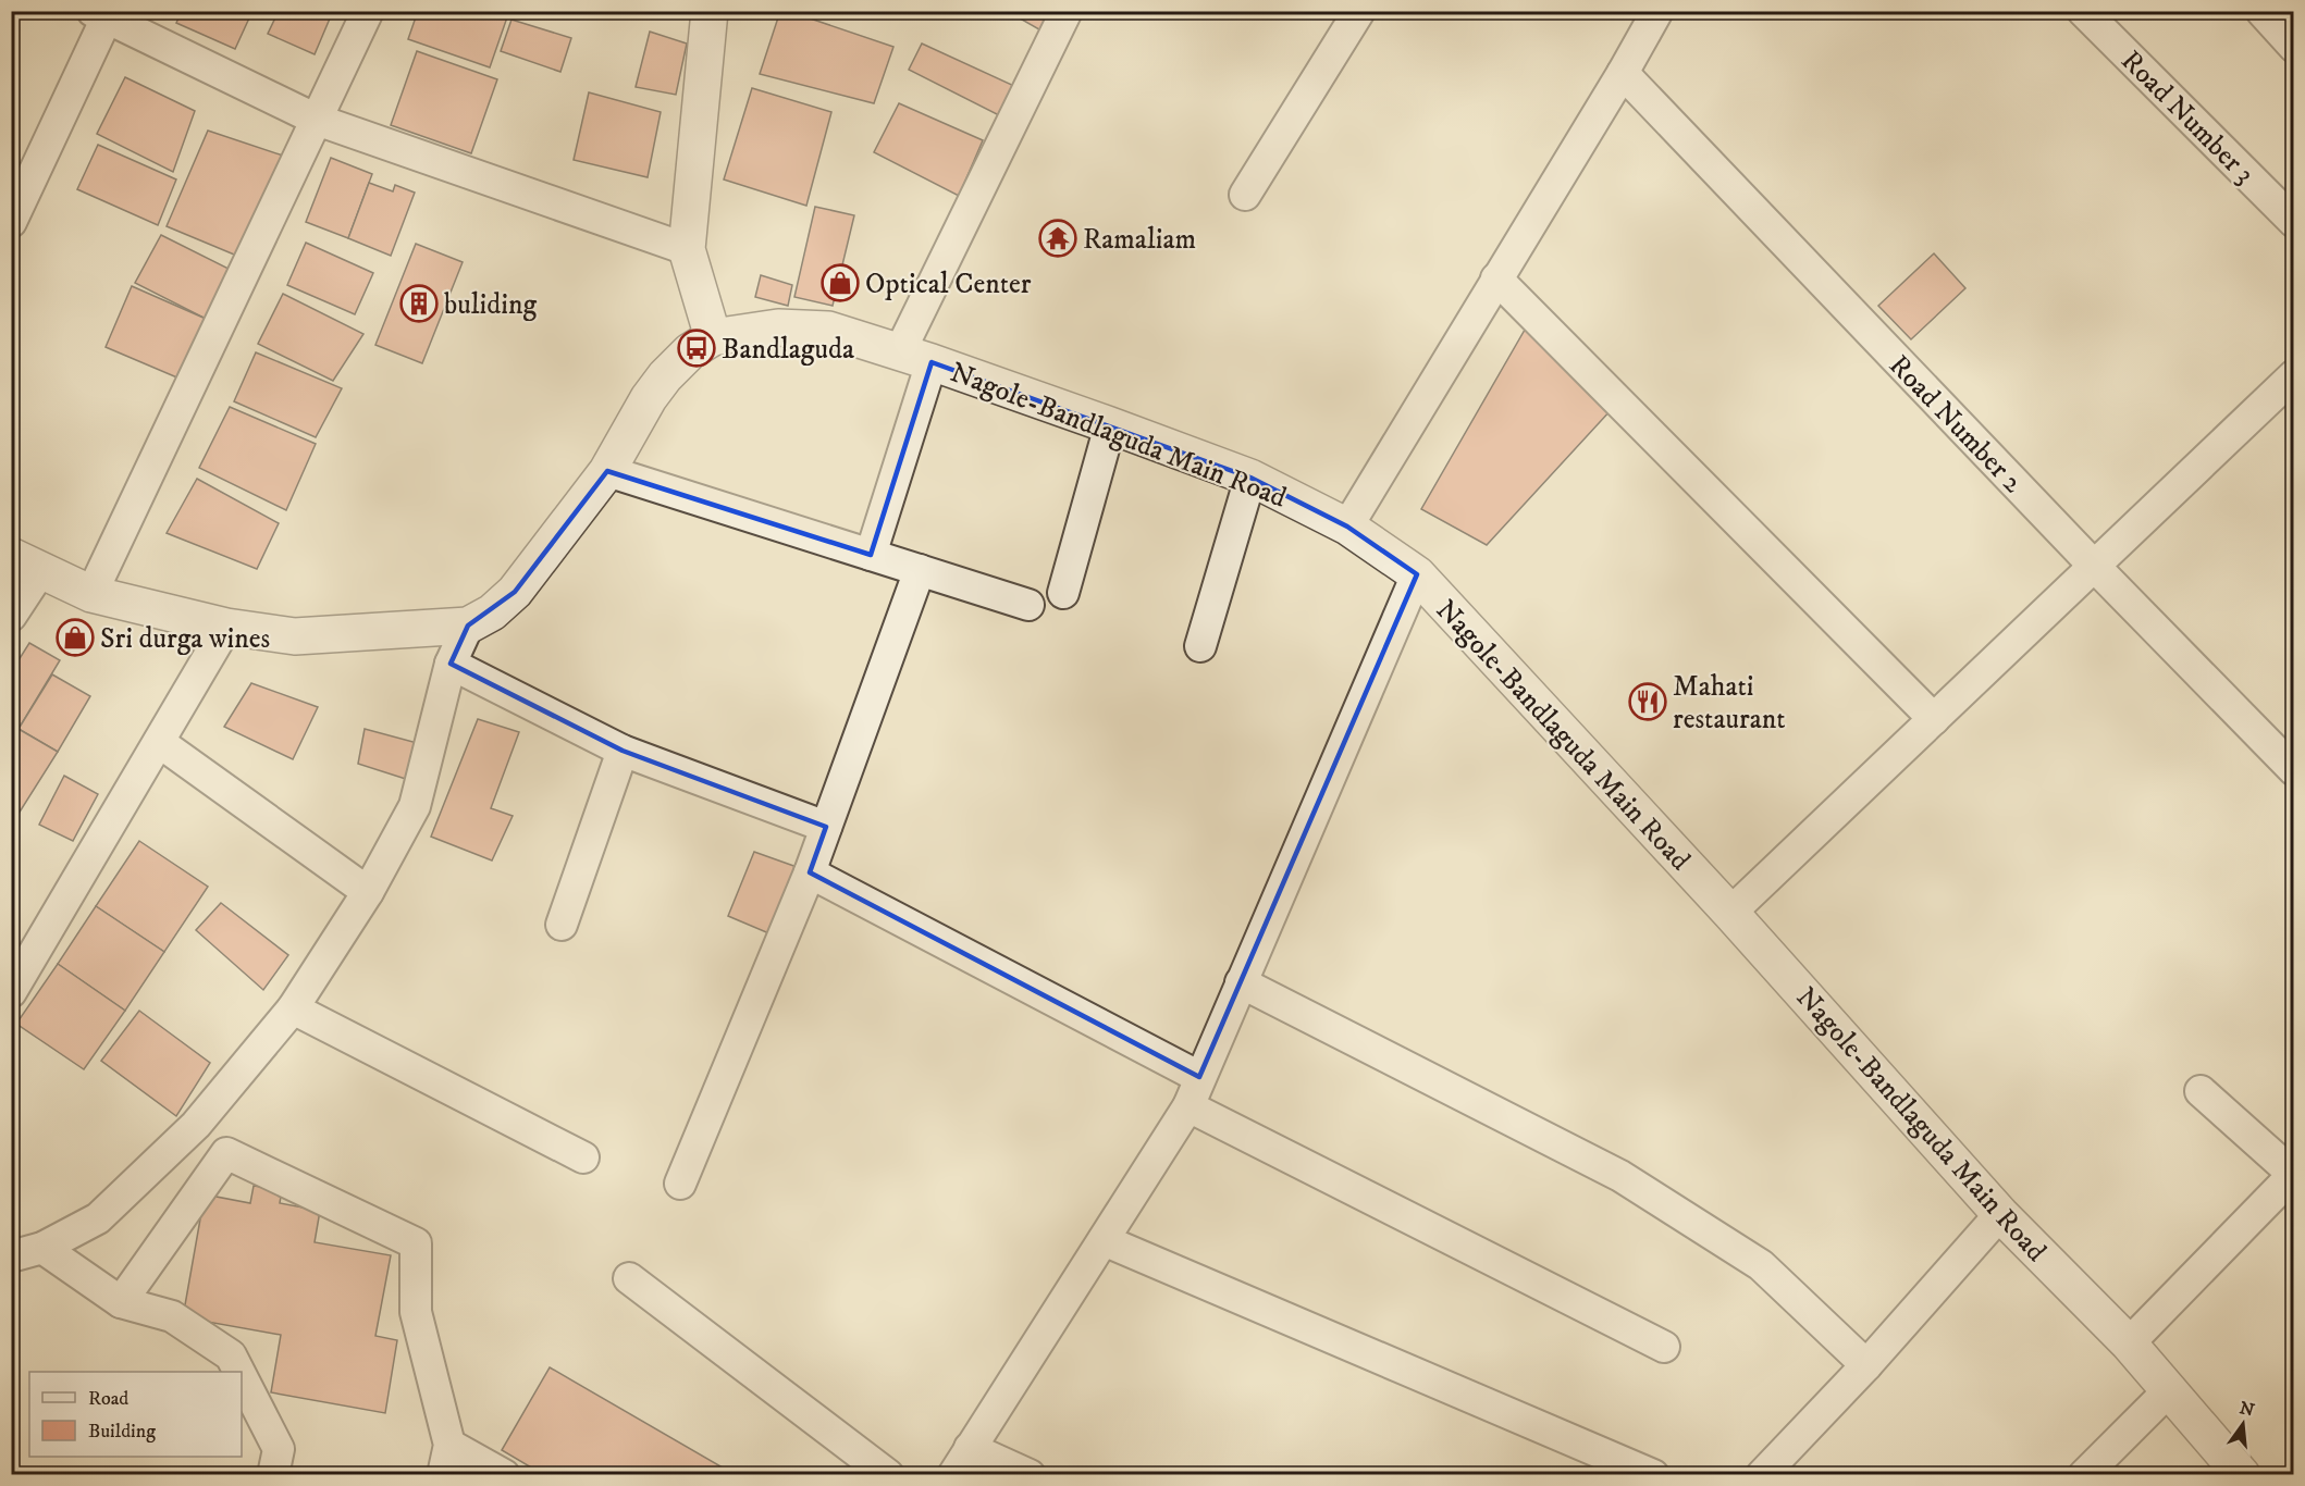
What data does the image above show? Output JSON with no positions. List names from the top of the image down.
{
  "streets": {
    "street": ["Road Number 3", "Road Number 2", "Nagole-Bandlaguda Main Road"]
  },
  "places": {
    "temple": ["Ramaliam"],
    "shop": ["Optical Center", "Sri durga wines"],
    "building": ["buliding"],
    "bus stop": ["Bandlaguda"],
    "restaurant": ["Mahati restaurant"]
  },
  "legend": ["Road", "Building"],
  "north": "top"
}
